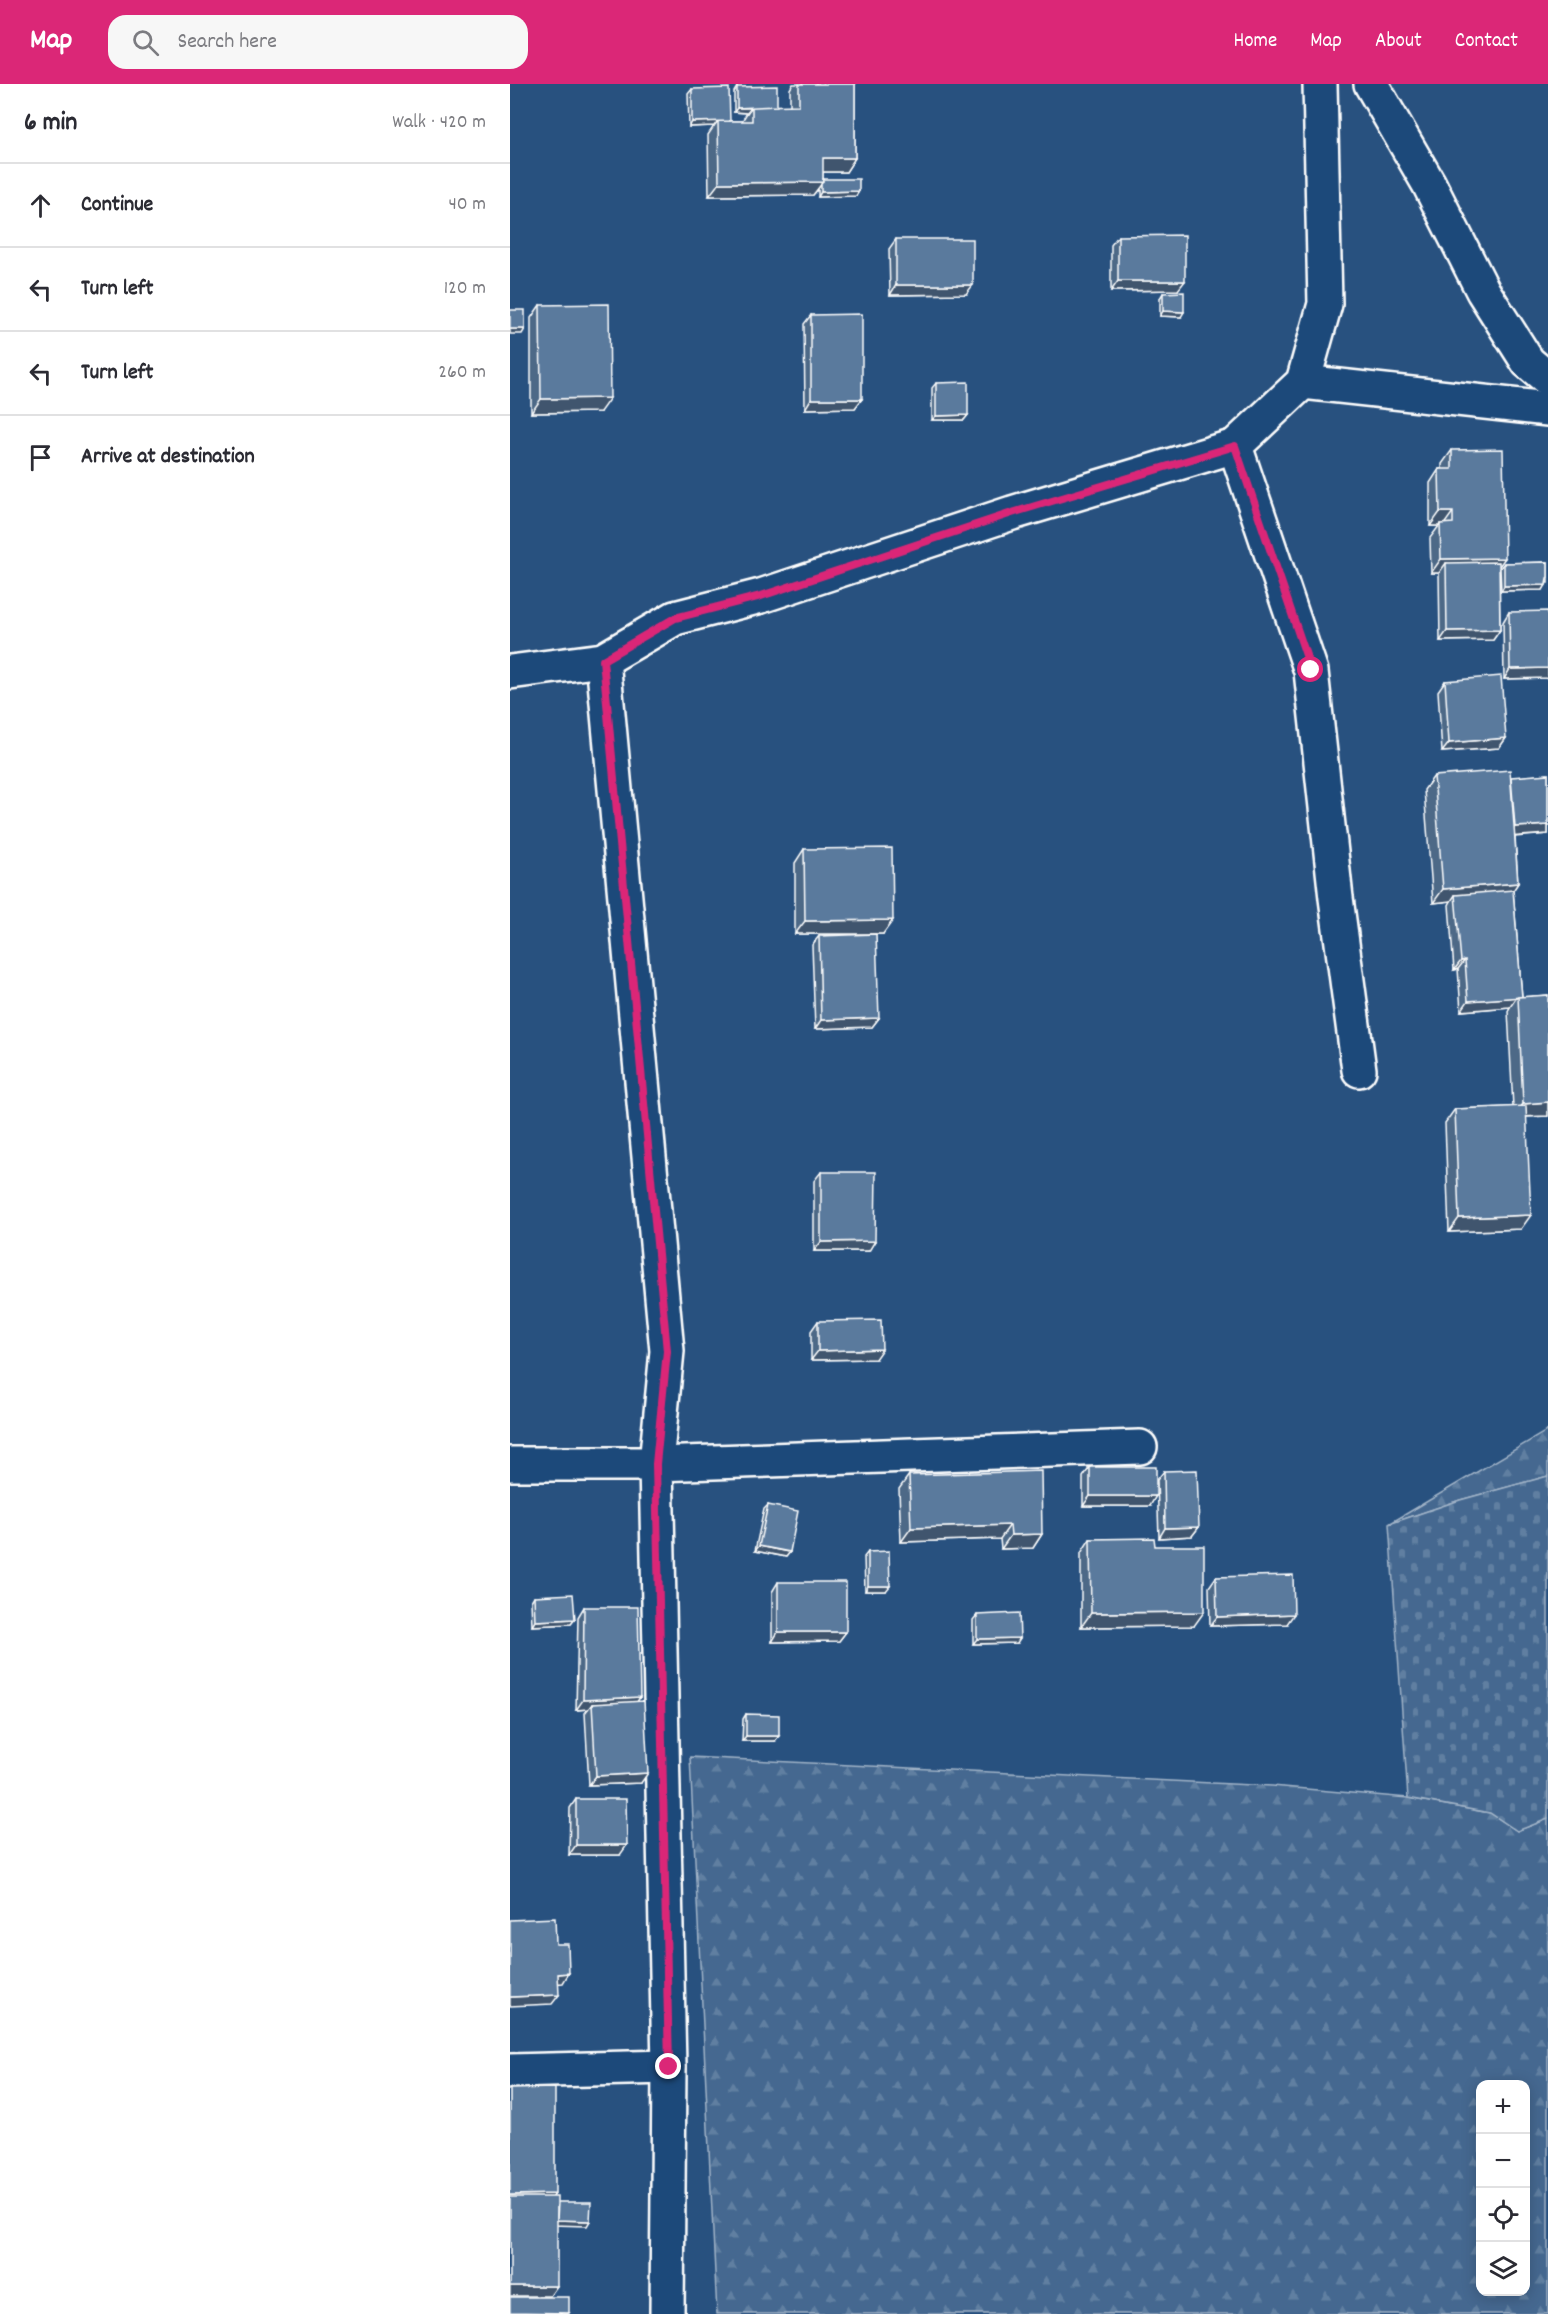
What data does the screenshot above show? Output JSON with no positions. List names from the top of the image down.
{
  "page": {
    "header": "Map",
    "search": "Search here",
    "nav": [
      "Home",
      "Map",
      "About",
      "Contact"
    ],
    "heading": ["6 min", "Walk · 420 m"],
    "list": [
      ["Continue", "40 m"],
      ["Turn left", "120 m"],
      ["Turn left", "260 m"],
      "Arrive at destination"
    ],
    "map_buttons": ["+", "−"]
  }
}
